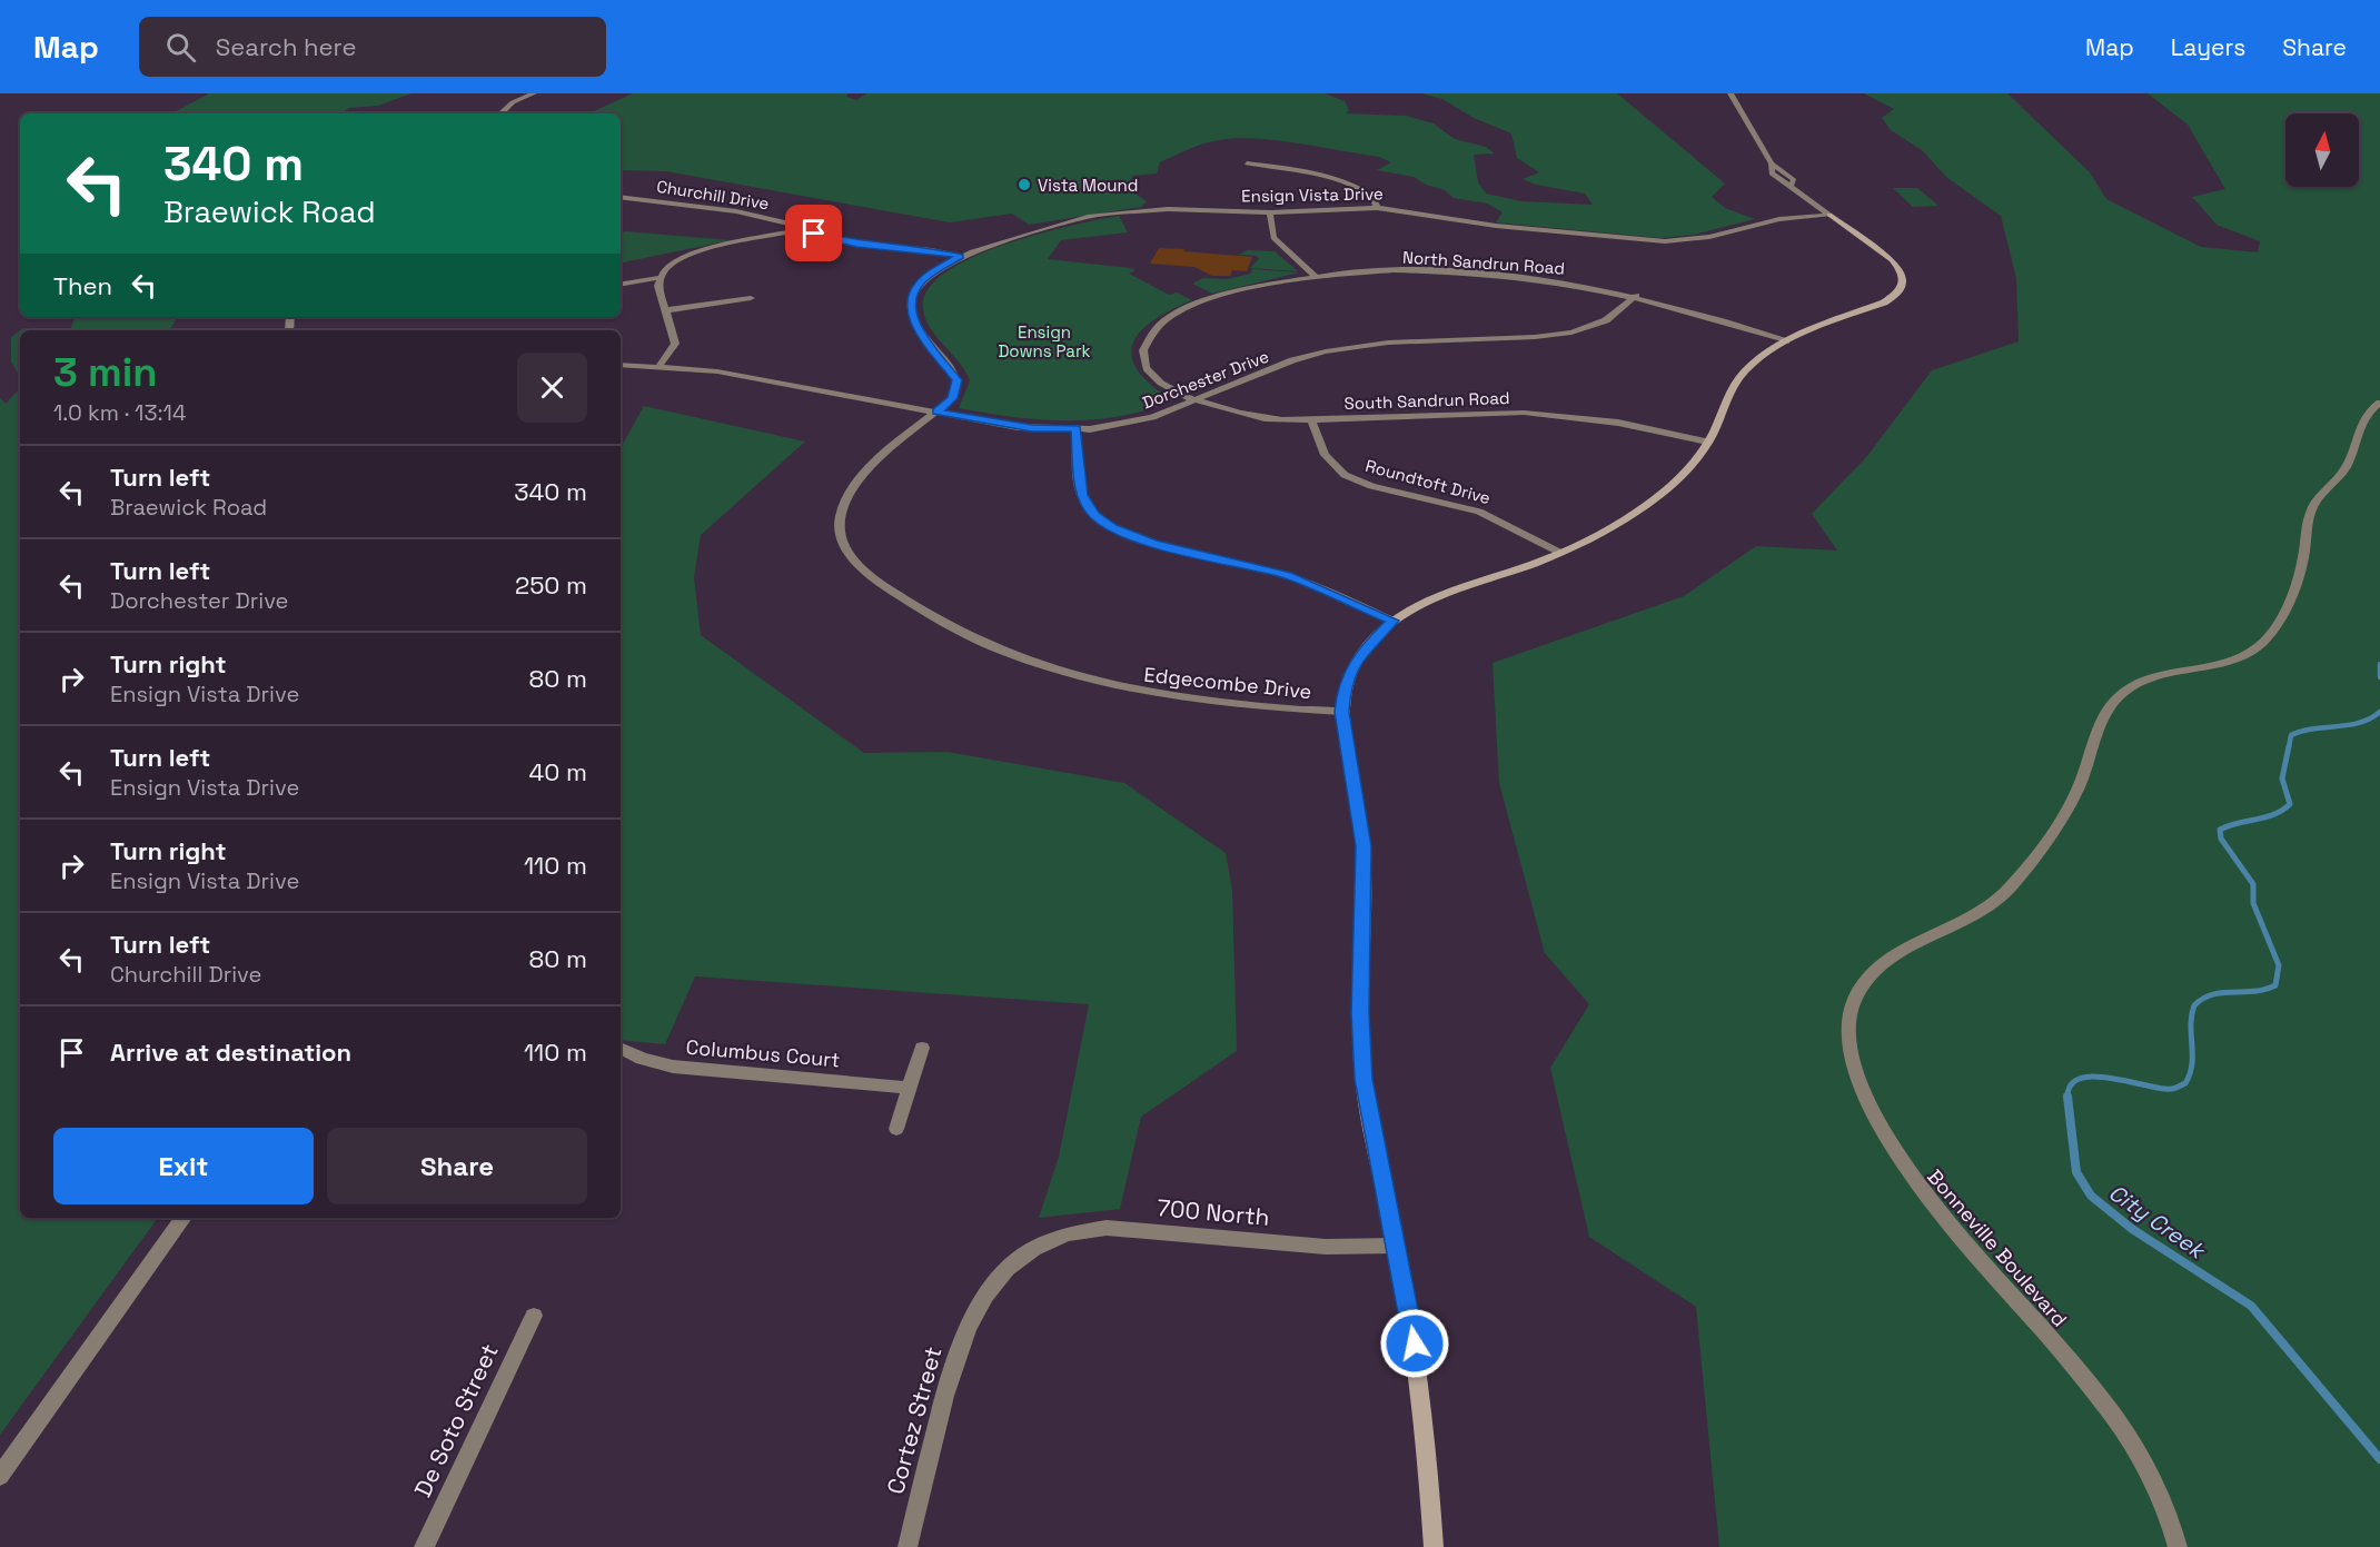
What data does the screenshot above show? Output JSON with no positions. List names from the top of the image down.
{
  "streets": {
    "street": [
      "Churchill Drive",
      "Ensign Vista Drive",
      "North Sandrun Road",
      "Dorchester Drive",
      "South Sandrun Road",
      "Roundtoft Drive",
      "Edgecombe Drive",
      "Columbus Court",
      "700 North",
      "Bonneville Boulevard",
      "De Soto Street",
      "Cortez Street"
    ]
  },
  "crossings": [
    ["Churchill Drive", "Ensign Vista Drive"],
    ["Ensign Vista Drive", "Dorchester Drive"],
    ["Ensign Vista Drive", "Edgecombe Drive"],
    ["North Sandrun Road", "Dorchester Drive"],
    ["North Sandrun Road", "South Sandrun Road"],
    ["Dorchester Drive", "South Sandrun Road"],
    ["Dorchester Drive", "Edgecombe Drive"],
    ["South Sandrun Road", "Roundtoft Drive"],
    ["700 North", "Cortez Street"]
  ],
  "water": ["City Creek"],
  "parks": ["Ensign Downs Park"],
  "places": ["Vista Mound"],
  "north": "top",
  "page": {
    "header": "Map",
    "search": "Search here",
    "nav": ["Map", "Layers", "Share"],
    "turn": ["340 m", "Braewick Road"],
    "then": "Then",
    "heading": ["3 min", "1.0 km · 13:14"],
    "list": [
      {
        "name": "Turn left",
        "note": "Braewick Road",
        "value": "340 m"
      },
      {
        "name": "Turn left",
        "note": "Dorchester Drive",
        "value": "250 m"
      },
      {
        "name": "Turn right",
        "note": "Ensign Vista Drive",
        "value": "80 m"
      },
      {
        "name": "Turn left",
        "note": "Ensign Vista Drive",
        "value": "40 m"
      },
      {
        "name": "Turn right",
        "note": "Ensign Vista Drive",
        "value": "110 m"
      },
      {
        "name": "Turn left",
        "note": "Churchill Drive",
        "value": "80 m"
      },
      {
        "name": "Arrive at destination",
        "value": "110 m"
      }
    ],
    "buttons": ["Exit", "Share"]
  }
}
